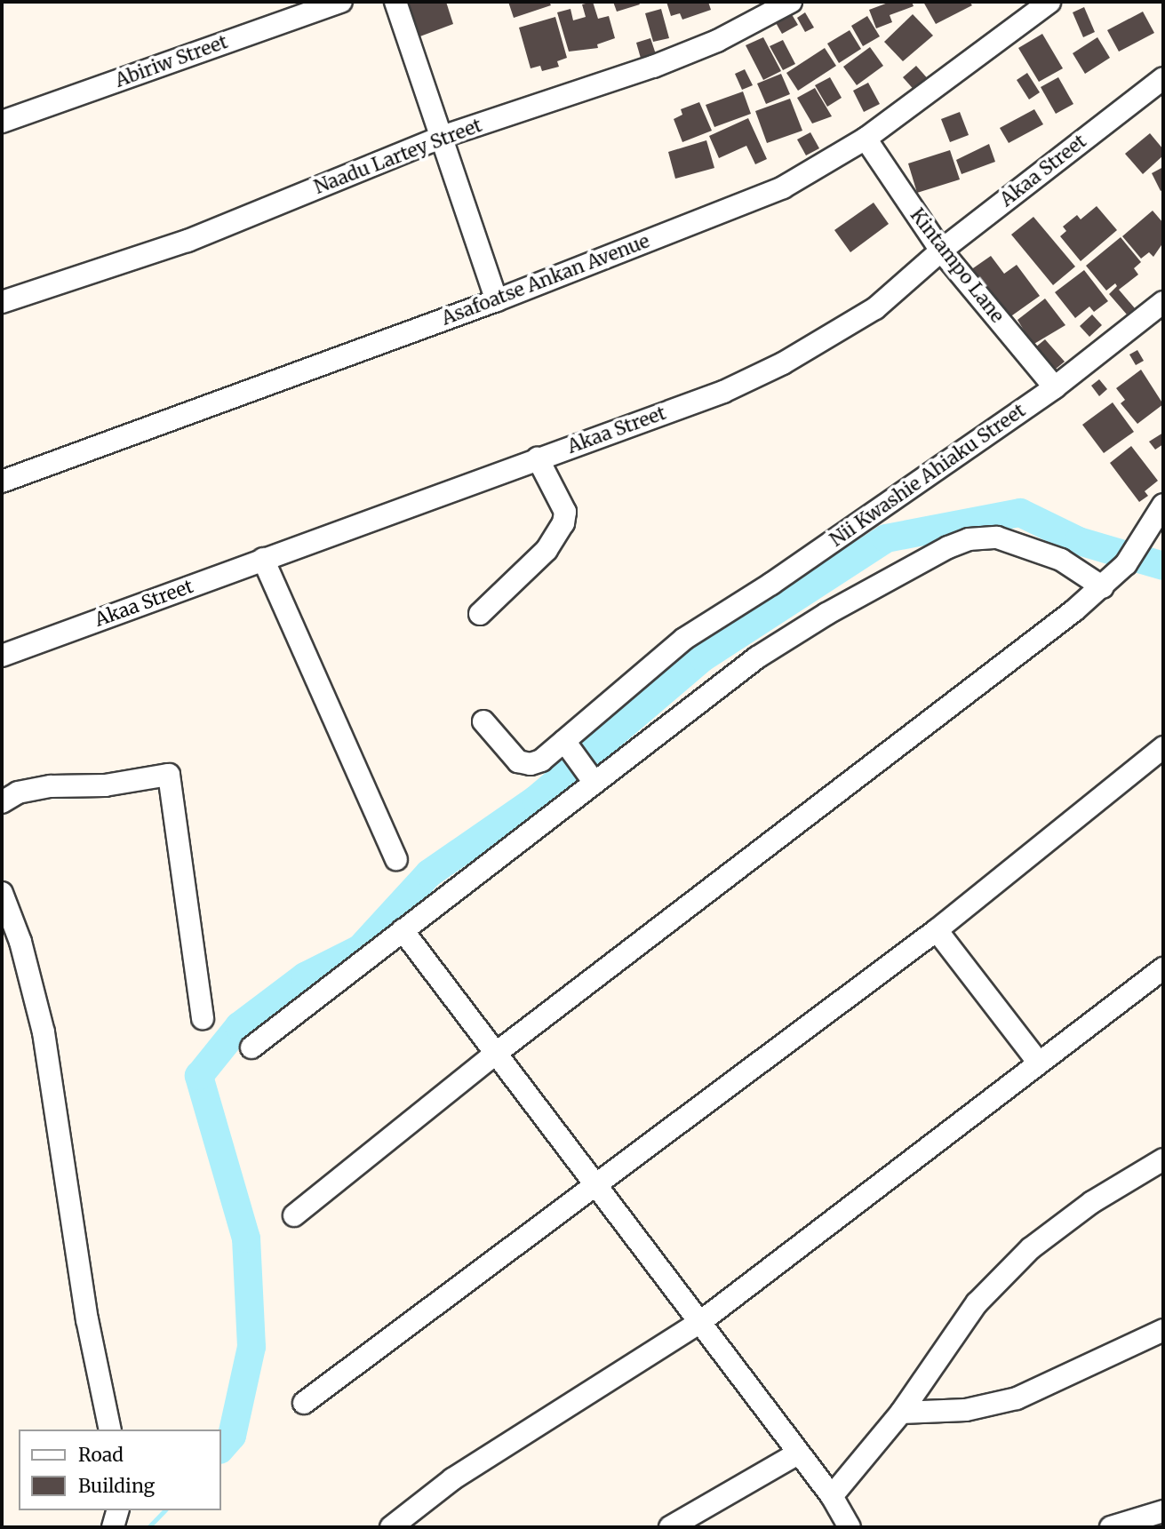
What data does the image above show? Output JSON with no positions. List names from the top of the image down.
{
  "streets": {
    "street": [
      "Abiriw Street",
      "Naadu Lartey Street",
      "Akaa Street",
      "Kintampo Lane",
      "Asafoatse Ankan Avenue",
      "Nii Kwashie Ahiaku Street"
    ]
  },
  "crossings": [
    ["Akaa Street", "Kintampo Lane"],
    ["Kintampo Lane", "Asafoatse Ankan Avenue"],
    ["Kintampo Lane", "Nii Kwashie Ahiaku Street"]
  ],
  "legend": ["Road", "Building"]
}
